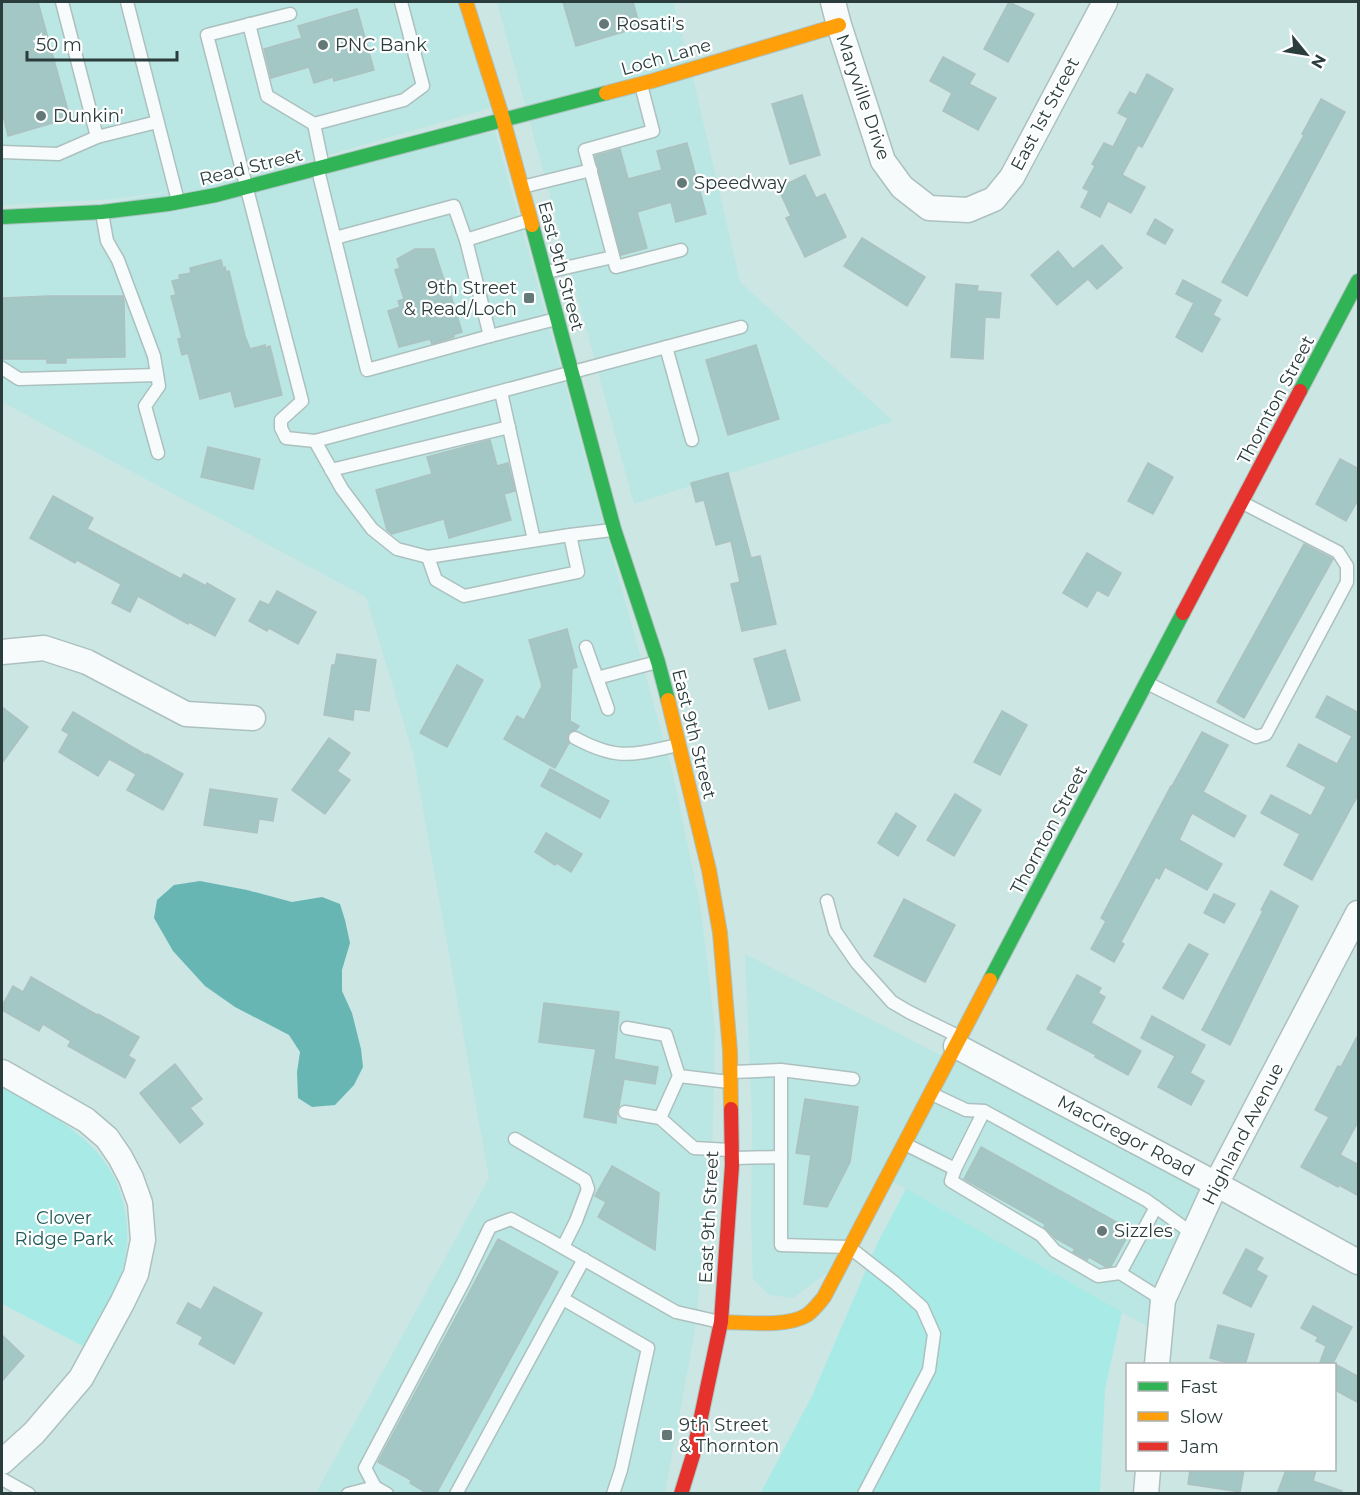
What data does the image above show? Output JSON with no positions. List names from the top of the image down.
{
  "streets": {
    "street": [
      "Loch Lane",
      "Maryville Drive",
      "East 1st Street",
      "Read Street",
      "East 9th Street",
      "Thornton Street",
      "Highland Avenue",
      "MacGregor Road"
    ]
  },
  "crossings": [
    ["Loch Lane", "Maryville Drive"],
    ["Loch Lane", "Read Street"],
    ["Loch Lane", "East 9th Street"],
    ["Maryville Drive", "East 1st Street"],
    ["Read Street", "East 9th Street"],
    ["East 9th Street", "Thornton Street"],
    ["Thornton Street", "MacGregor Road"],
    ["Highland Avenue", "MacGregor Road"]
  ],
  "parks": ["Clover Ridge Park"],
  "places": {
    "other": [
      "Rosati's",
      "PNC Bank",
      "Dunkin'",
      "Speedway",
      "Sizzles"
    ],
    "transit": ["9th Street & Read/Loch", "9th Street & Thornton"]
  },
  "legend": ["Fast", "Slow", "Jam"],
  "scale_bar": "50 m",
  "north": "bottom right"
}
